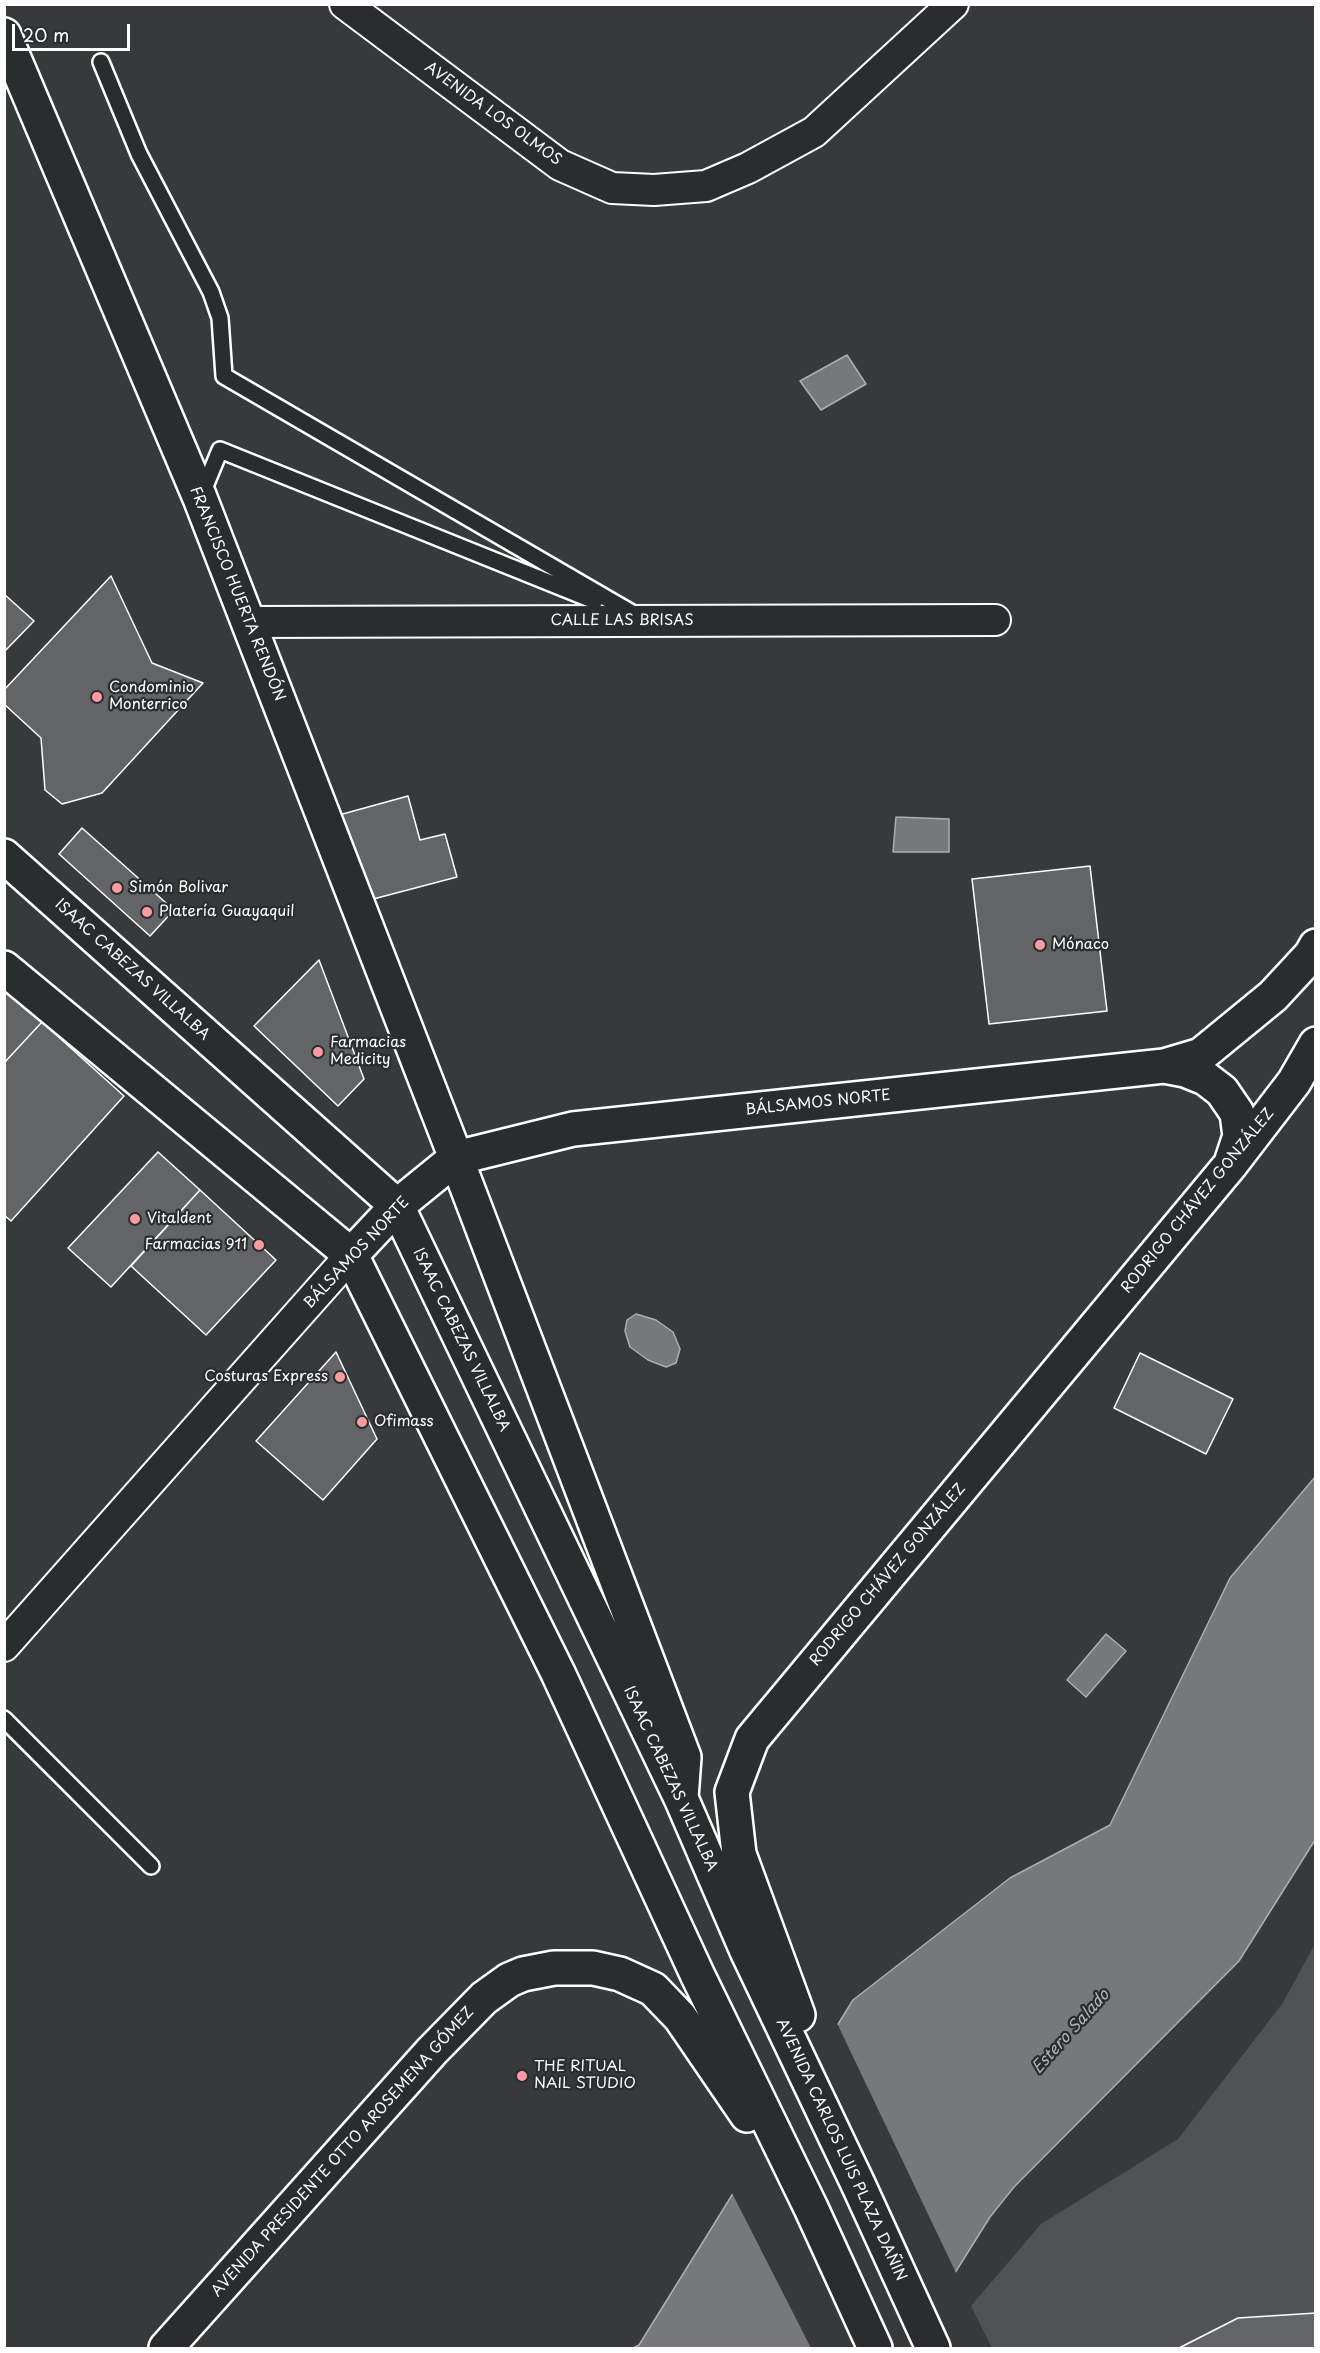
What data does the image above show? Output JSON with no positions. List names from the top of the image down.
{
  "streets": {
    "street": [
      "AVENIDA LOS OLMOS",
      "FRANCISCO HUERTA RENDÓN",
      "CALLE LAS BRISAS",
      "ISAAC CABEZAS VILLALBA",
      "BÁLSAMOS NORTE",
      "RODRIGO CHÁVEZ GONZÁLEZ",
      "AVENIDA CARLOS LUIS PLAZA DAÑIN",
      "AVENIDA PRESIDENTE OTTO AROSEMENA GÓMEZ"
    ]
  },
  "crossings": [
    ["FRANCISCO HUERTA RENDÓN", "CALLE LAS BRISAS"],
    ["FRANCISCO HUERTA RENDÓN", "ISAAC CABEZAS VILLALBA"],
    ["FRANCISCO HUERTA RENDÓN", "BÁLSAMOS NORTE"],
    ["ISAAC CABEZAS VILLALBA", "BÁLSAMOS NORTE"],
    ["ISAAC CABEZAS VILLALBA", "RODRIGO CHÁVEZ GONZÁLEZ"],
    ["ISAAC CABEZAS VILLALBA", "AVENIDA CARLOS LUIS PLAZA DAÑIN"],
    ["RODRIGO CHÁVEZ GONZÁLEZ", "AVENIDA CARLOS LUIS PLAZA DAÑIN"]
  ],
  "water": ["Estero Salado"],
  "places": [
    "Condominio Monterrico",
    "Simón Bolivar",
    "Platería Guayaquil",
    "Mónaco",
    "Farmacias Medicity",
    "Vitaldent",
    "Farmacias 911",
    "Costuras Express",
    "Ofimass",
    "THE RITUAL NAIL STUDIO"
  ],
  "scale_bar": "20 m"
}
